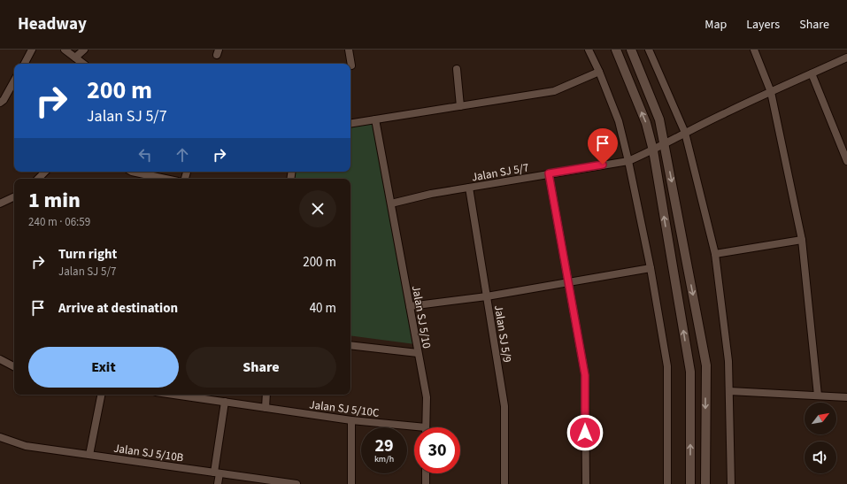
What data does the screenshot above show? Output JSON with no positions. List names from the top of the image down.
{
  "streets": {
    "street": [
      "Jalan SJ 5/7",
      "Jalan SJ 5/10",
      "Jalan SJ 5/9",
      "Jalan SJ 5/10C",
      "Jalan SJ 5/10B"
    ]
  },
  "crossings": [
    ["Jalan SJ 5/7", "Jalan SJ 5/10"],
    ["Jalan SJ 5/7", "Jalan SJ 5/9"],
    ["Jalan SJ 5/10", "Jalan SJ 5/10C"]
  ],
  "north": "top right",
  "page": {
    "header": "Headway",
    "nav": ["Map", "Layers", "Share"],
    "turn": ["200 m", "Jalan SJ 5/7"],
    "heading": ["1 min", "240 m · 06:59"],
    "list": [
      {
        "name": "Turn right",
        "note": "Jalan SJ 5/7",
        "value": "200 m"
      },
      {
        "name": "Arrive at destination",
        "value": "40 m"
      }
    ],
    "buttons": ["Exit", "Share"],
    "speed": "29 km/h",
    "limit": "30"
  }
}
